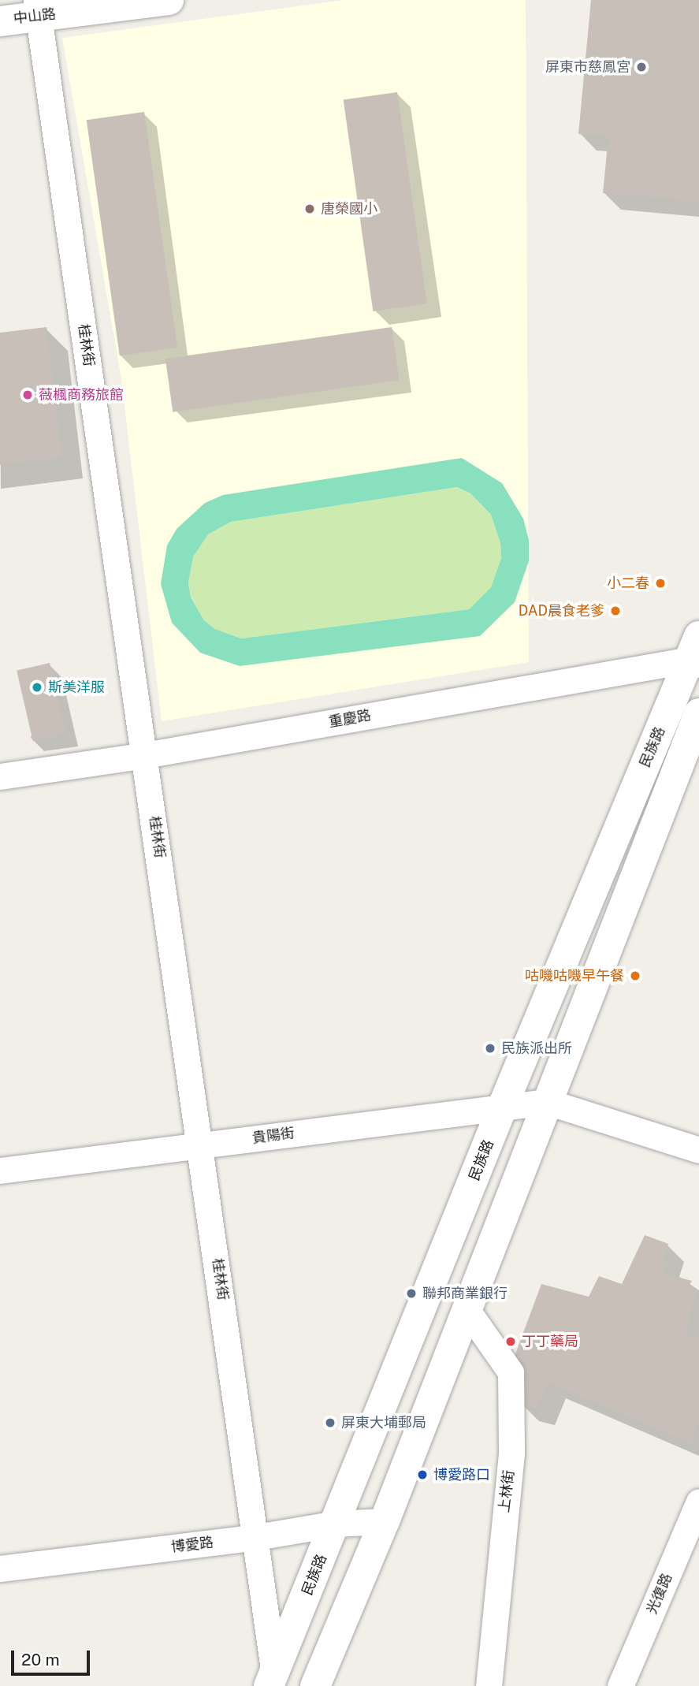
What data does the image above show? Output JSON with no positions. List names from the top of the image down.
{
  "streets": {
    "street": [
      "中山路",
      "桂林街",
      "重慶路",
      "民族路",
      "貴陽街",
      "上林街",
      "博愛路",
      "光復路"
    ]
  },
  "crossings": [
    ["中山路", "桂林街"],
    ["桂林街", "重慶路"],
    ["桂林街", "民族路"],
    ["桂林街", "貴陽街"],
    ["桂林街", "博愛路"],
    ["重慶路", "民族路"],
    ["民族路", "貴陽街"],
    ["民族路", "博愛路"]
  ],
  "places": [
    "屏東市慈鳳宮",
    "唐榮國小",
    "薇楓商務旅館",
    "小二春",
    "DAD晨食老爹",
    "斯美洋服",
    "咕嘰咕嘰早午餐",
    "民族派出所",
    "聯邦商業銀行",
    "丁丁藥局",
    "屏東大埔郵局",
    "博愛路口"
  ],
  "scale_bar": "20 m"
}
